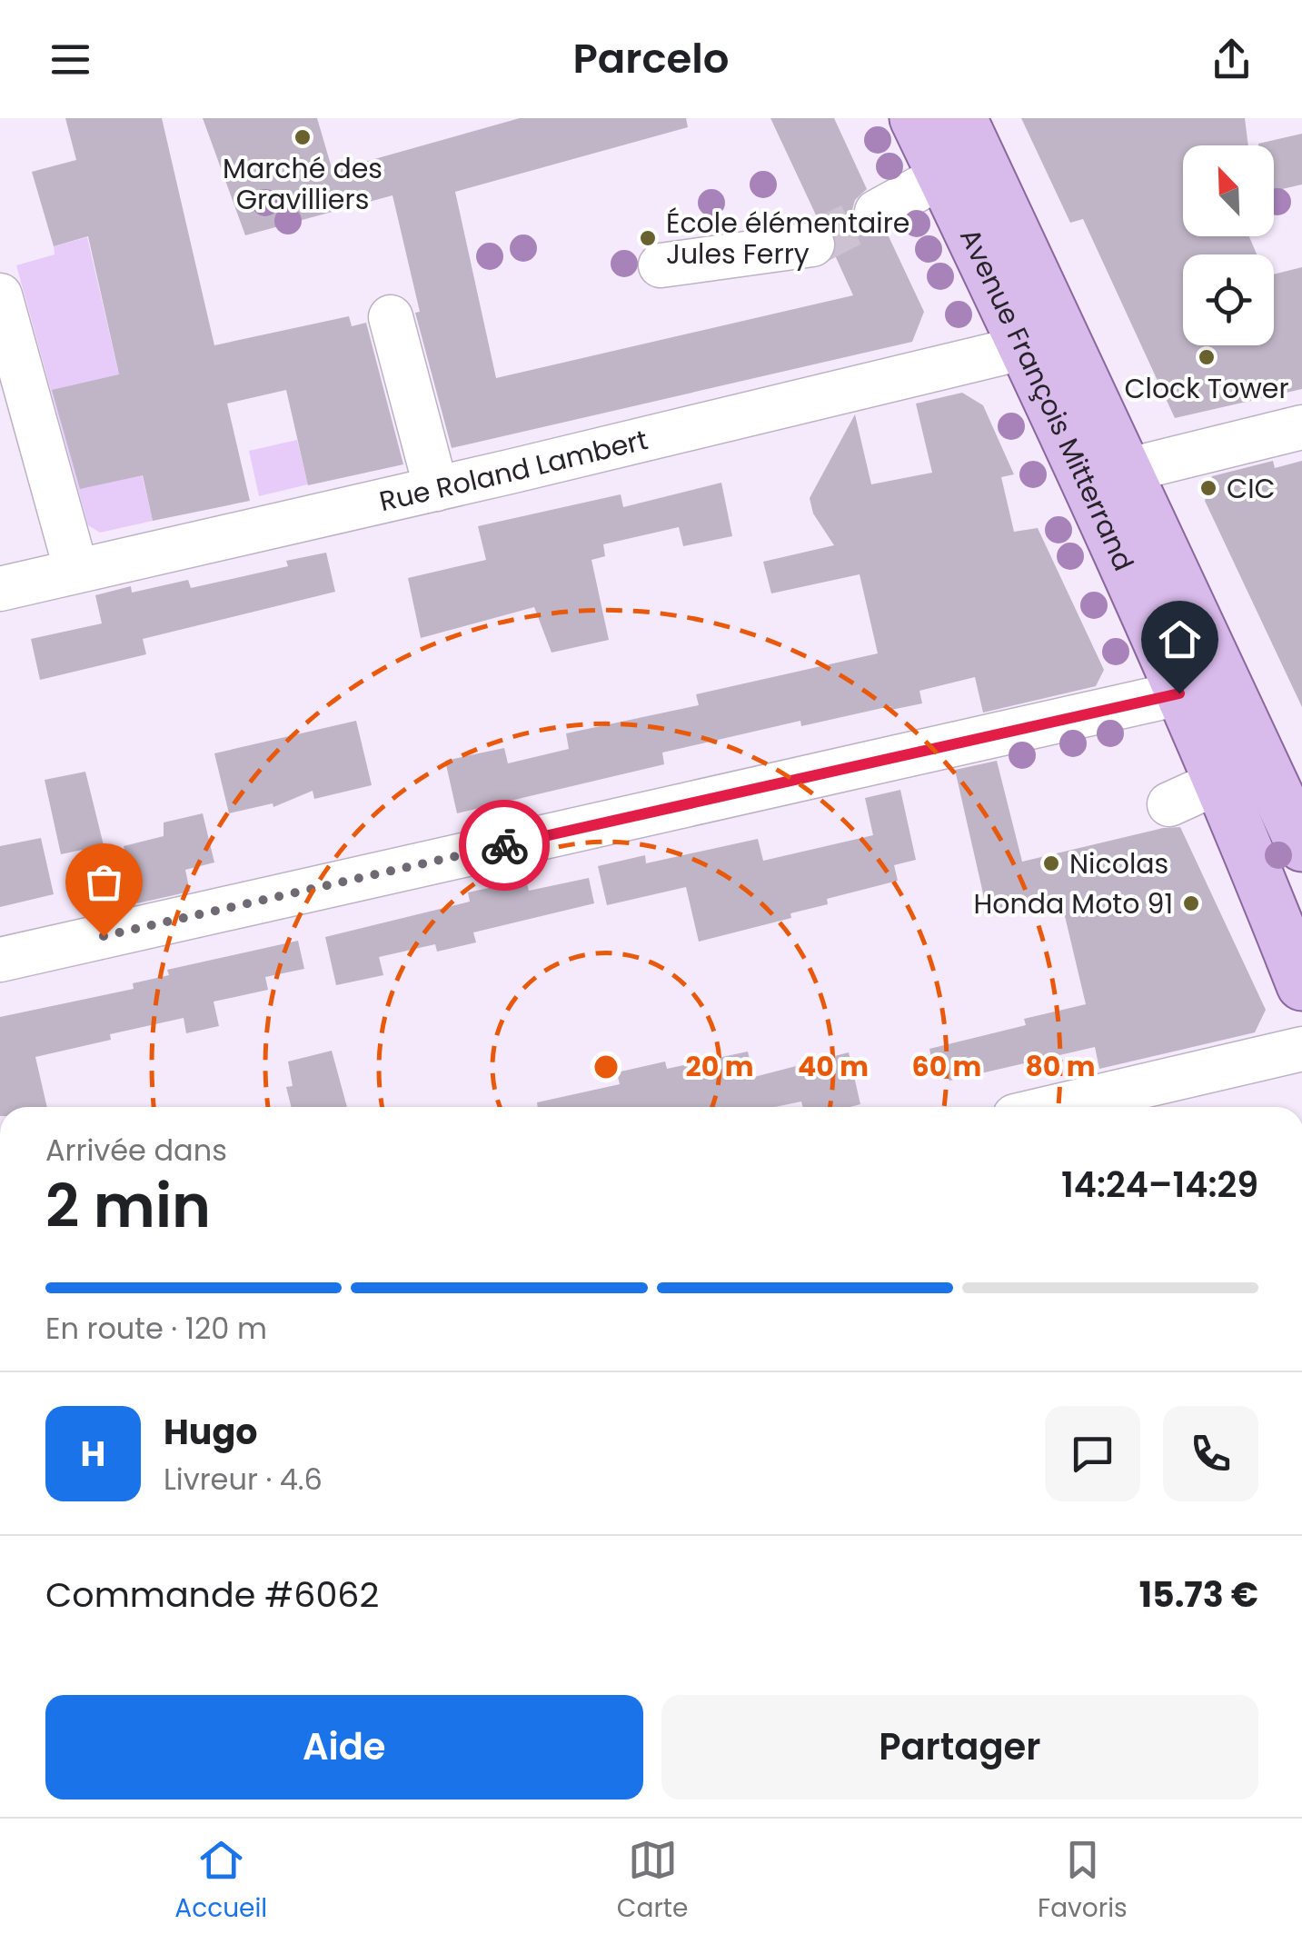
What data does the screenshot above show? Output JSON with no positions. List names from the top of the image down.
{
  "streets": {
    "main road": ["Avenue François Mitterrand"],
    "street": ["Rue Roland Lambert"]
  },
  "crossings": [
    ["Avenue François Mitterrand", "Rue Roland Lambert"]
  ],
  "places": [
    "Marché des Gravilliers",
    "École élémentaire Jules Ferry",
    "Clock Tower",
    "CIC",
    "Nicolas",
    "Honda Moto 91"
  ],
  "north": "top left",
  "page": {
    "header": "Parcelo",
    "heading": ["2 min", "Arrivée dans", "14:24–14:29"],
    "panel": [
      "Hugo",
      "Livreur · 4.6",
      "Commande #6062",
      "15.73 €"
    ],
    "bar": "En route · 120 m",
    "round": "H",
    "buttons": ["Aide", "Partager"],
    "tabs": ["Accueil", "Carte", "Favoris"]
  },
  "rings": [
    "20 m",
    "40 m",
    "60 m",
    "80 m"
  ]
}
